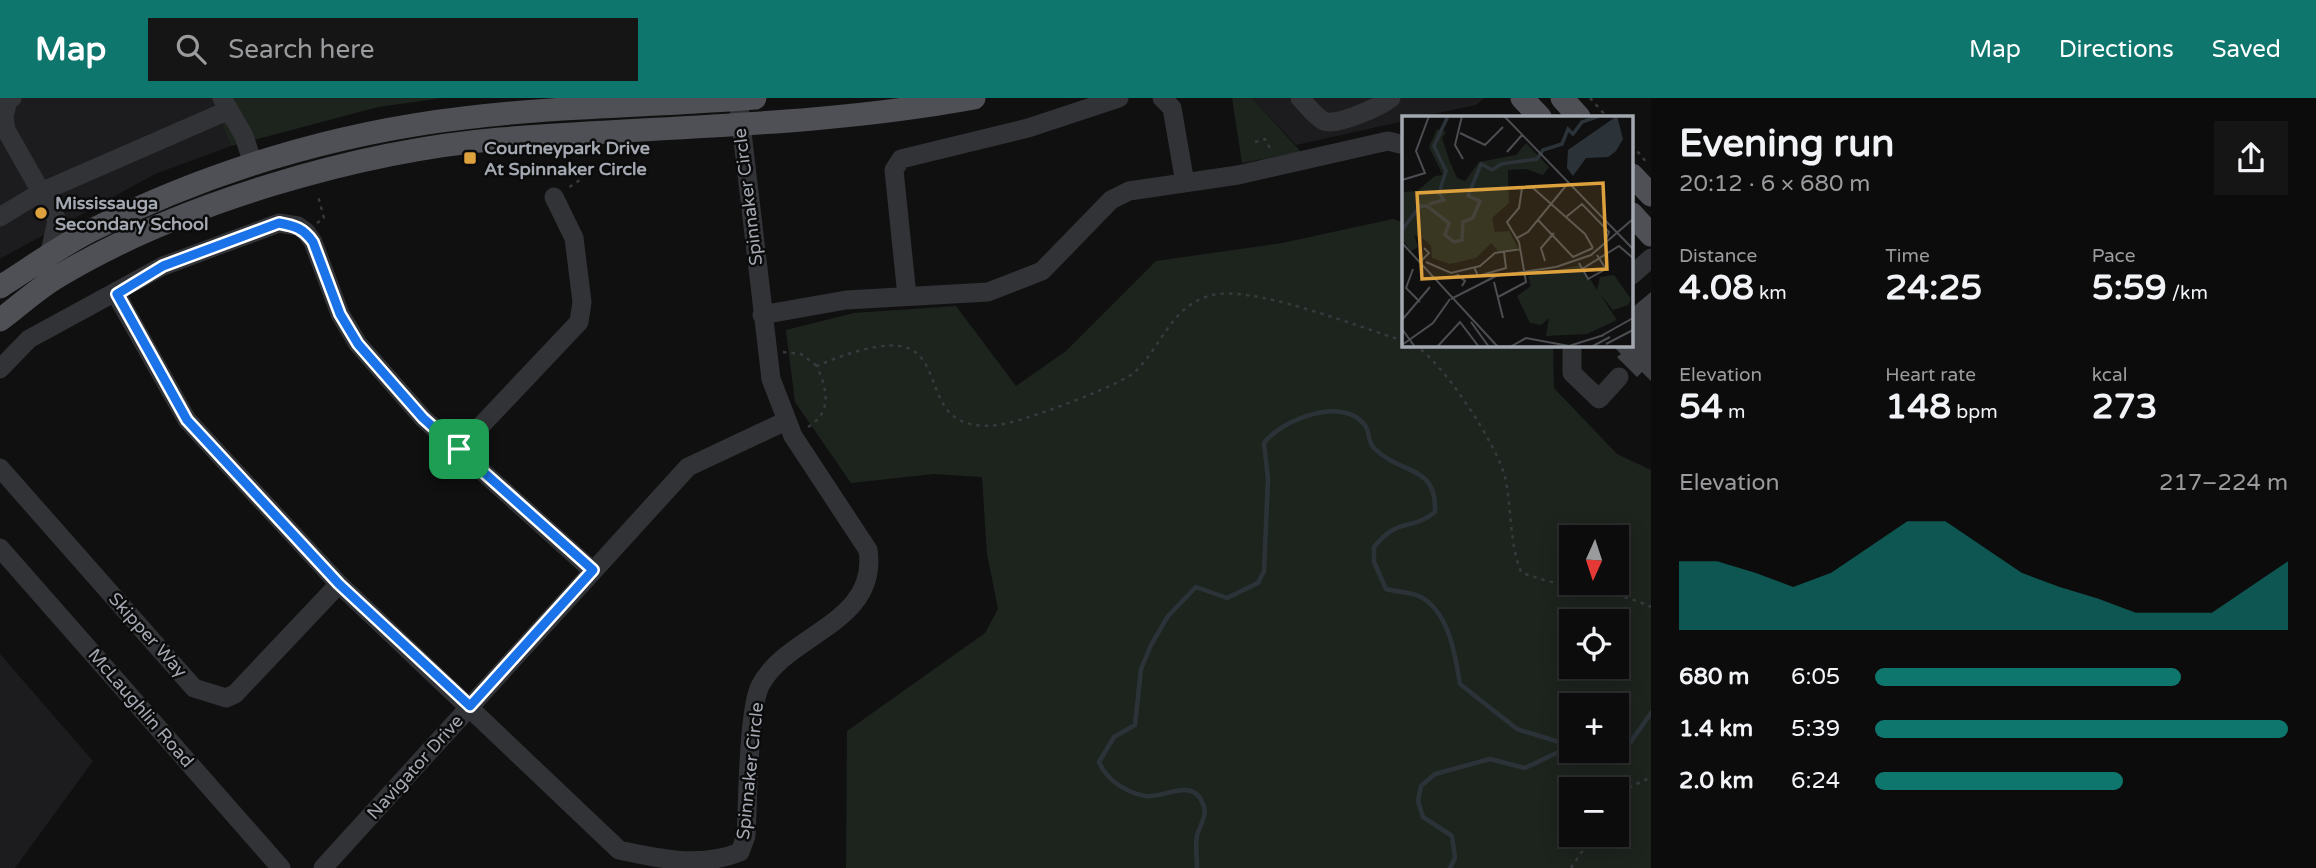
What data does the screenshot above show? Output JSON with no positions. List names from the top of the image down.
{
  "streets": {
    "street": [
      "Spinnaker Circle",
      "Skipper Way",
      "McLaughlin Road",
      "Navigator Drive"
    ]
  },
  "crossings": [
    ["Spinnaker Circle", "Navigator Drive"]
  ],
  "places": {
    "transit": ["Courtneypark Drive At Spinnaker Circle"],
    "other": ["Mississauga Secondary School"]
  },
  "north": "bottom",
  "page": {
    "header": "Map",
    "search": "Search here",
    "nav": ["Map", "Directions", "Saved"],
    "heading": ["Evening run", "20:12 · 6 × 680 m"],
    "stats": [
      ["Distance", "4.08 km"],
      ["Time", "24:25"],
      ["Pace", "5:59 /km"],
      ["Elevation", "54 m"],
      ["Heart rate", "148 bpm"],
      ["kcal", "273"]
    ],
    "chart": ["Elevation", "217–224 m"],
    "map_buttons": ["+", "−"],
    "list": [
      {
        "name": "680 m",
        "note": "6:05"
      },
      {
        "name": "1.4 km",
        "note": "5:39"
      },
      {
        "name": "2.0 km",
        "note": "6:24"
      }
    ]
  }
}
